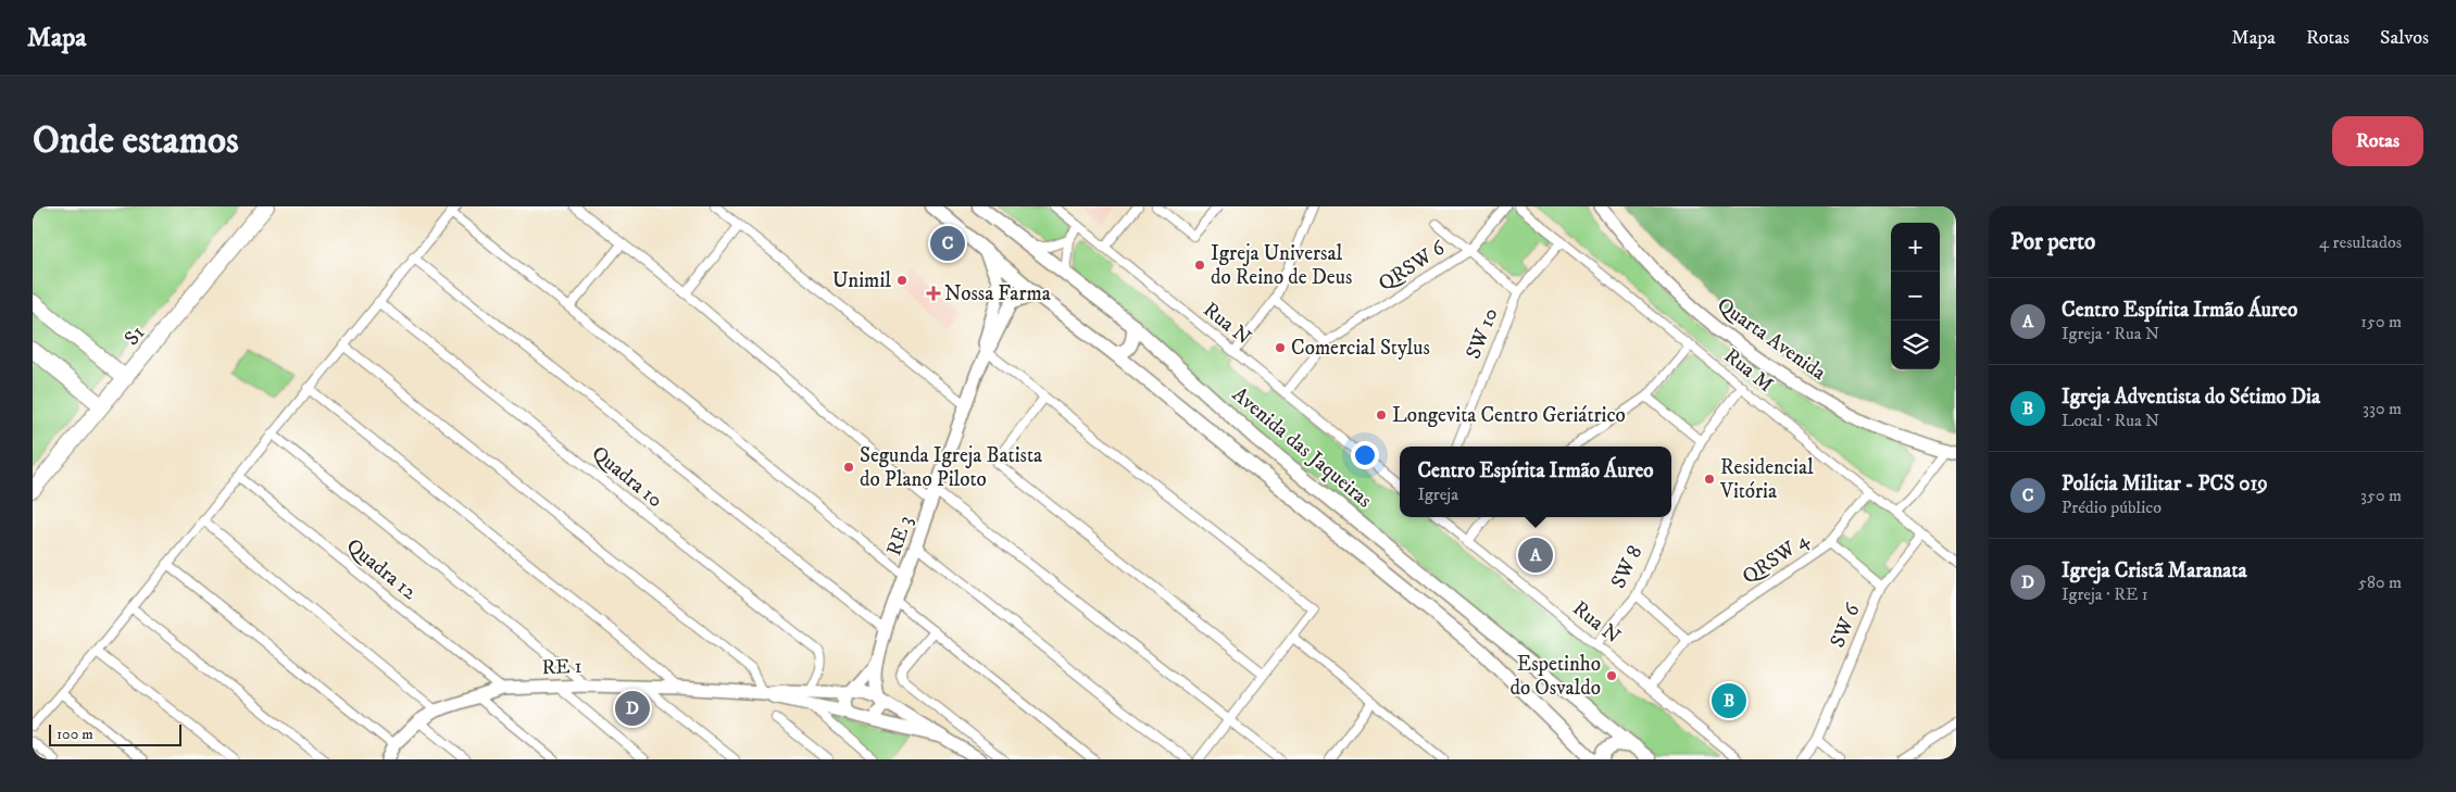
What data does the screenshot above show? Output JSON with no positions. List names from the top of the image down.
{
  "streets": {
    "highway": ["S1"],
    "main road": ["Avenida das Jaqueiras"],
    "street": [
      "QRSW 6",
      "Rua N",
      "SW 10",
      "Quarta Avenida",
      "Rua M",
      "Quadra 10",
      "RE 3",
      "QRSW 4",
      "SW 8",
      "Quadra 12",
      "SW 6",
      "RE 1"
    ]
  },
  "crossings": [
    ["QRSW 6", "Rua N"],
    ["Rua N", "QRSW 4"],
    ["Rua N", "SW 8"],
    ["SW 10", "Rua M"],
    ["Rua M", "QRSW 4"],
    ["Rua M", "SW 8"],
    ["Rua M", "SW 6"],
    ["Avenida das Jaqueiras", "RE 3"],
    ["Quadra 10", "RE 3"],
    ["Quadra 10", "RE 1"],
    ["RE 3", "RE 1"],
    ["Quadra 12", "RE 1"]
  ],
  "places": {
    "other": [
      "Igreja Universal do Reino de Deus",
      "Unimil",
      "Comercial Stylus",
      "Longevita Centro Geriátrico",
      "Segunda Igreja Batista do Plano Piloto",
      "Residencial Vitória",
      "Espetinho do Osvaldo"
    ],
    "health": ["Nossa Farma"]
  },
  "scale_bar": "100 m",
  "page": {
    "header": "Mapa",
    "nav": ["Mapa", "Rotas", "Salvos"],
    "buttons": "Rotas",
    "title": "Onde estamos",
    "heading": ["Por perto", "4 resultados"],
    "map_buttons": ["+", "−"],
    "pins": [
      "C",
      "A",
      "B",
      "D"
    ],
    "list": [
      {
        "mark": "A",
        "name": "Centro Espírita Irmão Áureo",
        "note": "Igreja · Rua N",
        "value": "150 m"
      },
      {
        "mark": "B",
        "name": "Igreja Adventista do Sétimo Dia",
        "note": "Local · Rua N",
        "value": "330 m"
      },
      {
        "mark": "C",
        "name": "Polícia Militar - PCS 019",
        "note": "Prédio público",
        "value": "350 m"
      },
      {
        "mark": "D",
        "name": "Igreja Cristã Maranata",
        "note": "Igreja · RE 1",
        "value": "580 m"
      }
    ],
    "popup": ["Centro Espírita Irmão Áureo", "Igreja"],
    "scale": "100 m"
  }
}
